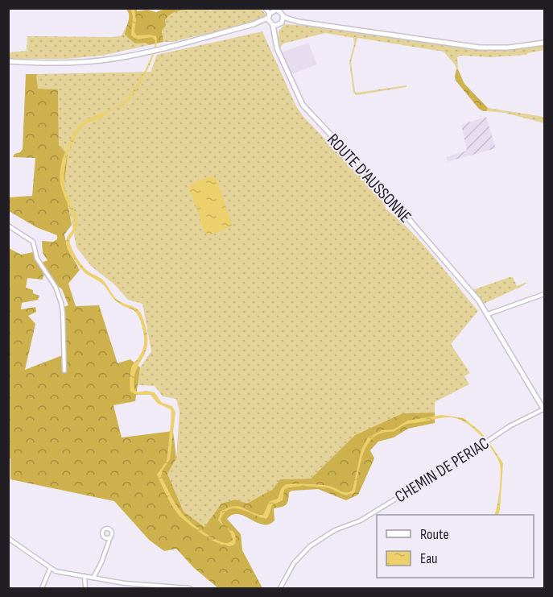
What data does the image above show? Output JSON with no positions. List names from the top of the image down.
{
  "streets": {
    "main road": ["ROUTE D'AUSSONNE"],
    "street": ["CHEMIN DE PERIAC"]
  },
  "crossings": [
    ["ROUTE D'AUSSONNE", "CHEMIN DE PERIAC"]
  ],
  "legend": ["Route", "Eau"]
}
